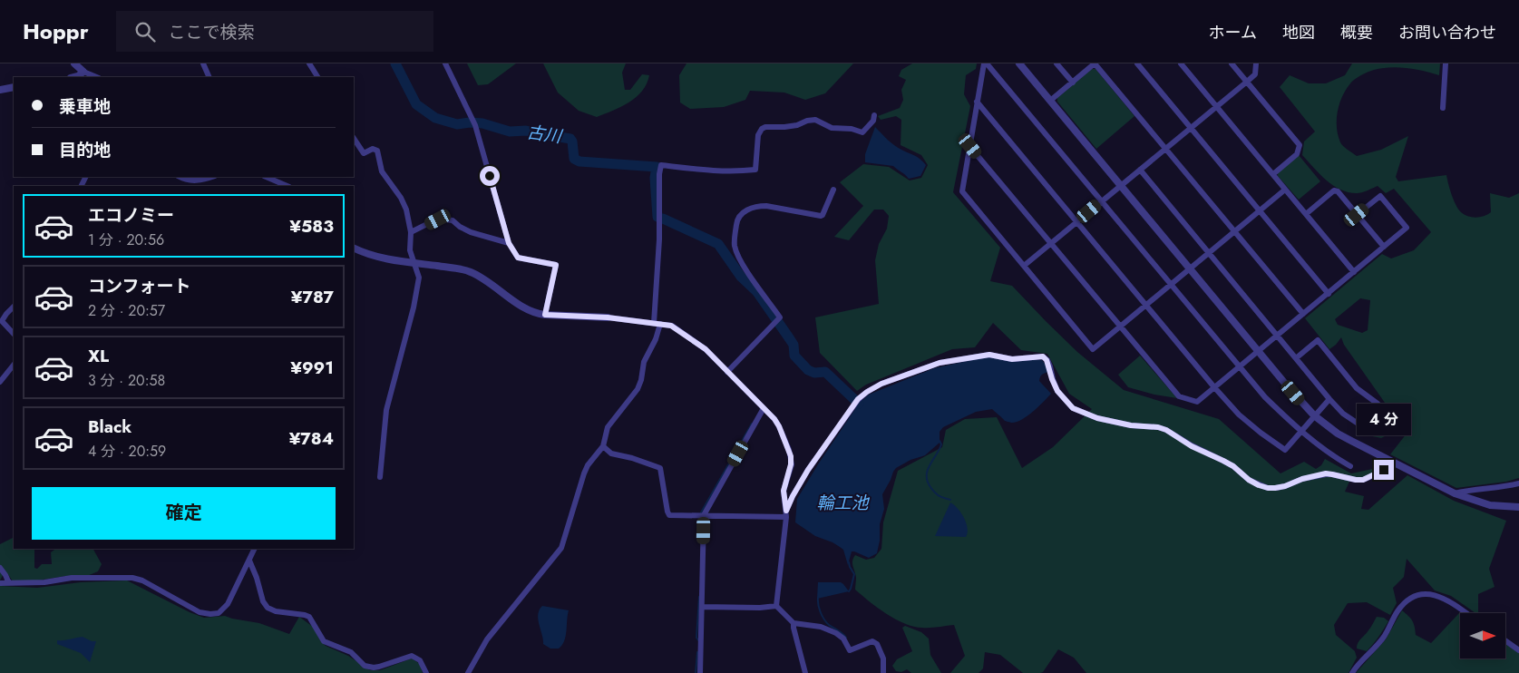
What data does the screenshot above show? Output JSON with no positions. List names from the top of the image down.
{
  "water": ["古川", "輪工池"],
  "north": "right",
  "page": {
    "header": "Hoppr",
    "search": "ここで検索",
    "nav": [
      "ホーム",
      "地図",
      "概要",
      "お問い合わせ"
    ],
    "banner": ["乗車地", "目的地"],
    "list": [
      {
        "name": "エコノミー",
        "note": "1 分 · 20:56",
        "value": "¥583"
      },
      {
        "name": "コンフォート",
        "note": "2 分 · 20:57",
        "value": "¥787"
      },
      {
        "name": "XL",
        "note": "3 分 · 20:58",
        "value": "¥991"
      },
      {
        "name": "Black",
        "note": "4 分 · 20:59",
        "value": "¥784"
      }
    ],
    "bubble": "4 分",
    "buttons": "確定"
  }
}
